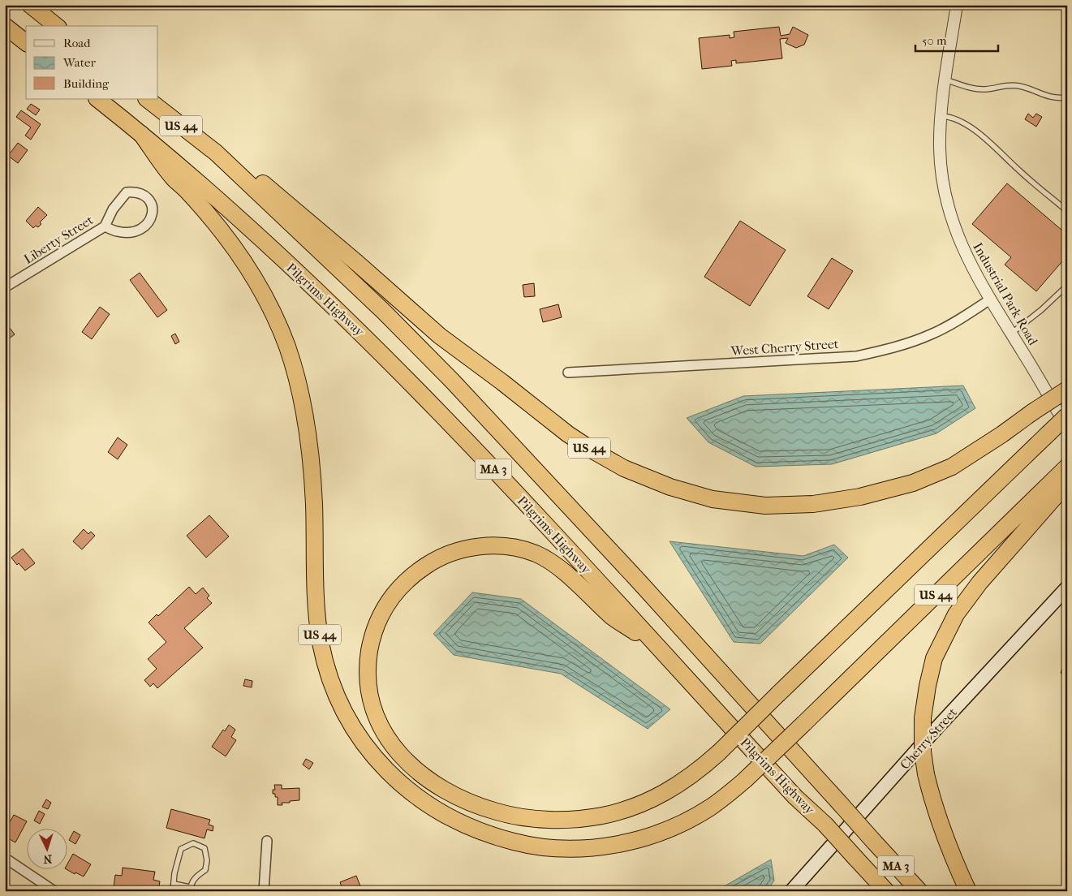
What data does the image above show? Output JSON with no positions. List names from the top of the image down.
{
  "streets": {
    "highway": ["US 44", "Pilgrims Highway", "MA 3"],
    "main road": ["Cherry Street"],
    "street": ["Liberty Street", "Industrial Park Road", "West Cherry Street"]
  },
  "crossings": [
    ["US 44", "Pilgrims Highway"],
    ["Industrial Park Road", "West Cherry Street"]
  ],
  "legend": ["Road", "Water", "Building"],
  "scale_bar": "50 m",
  "north": "bottom"
}
